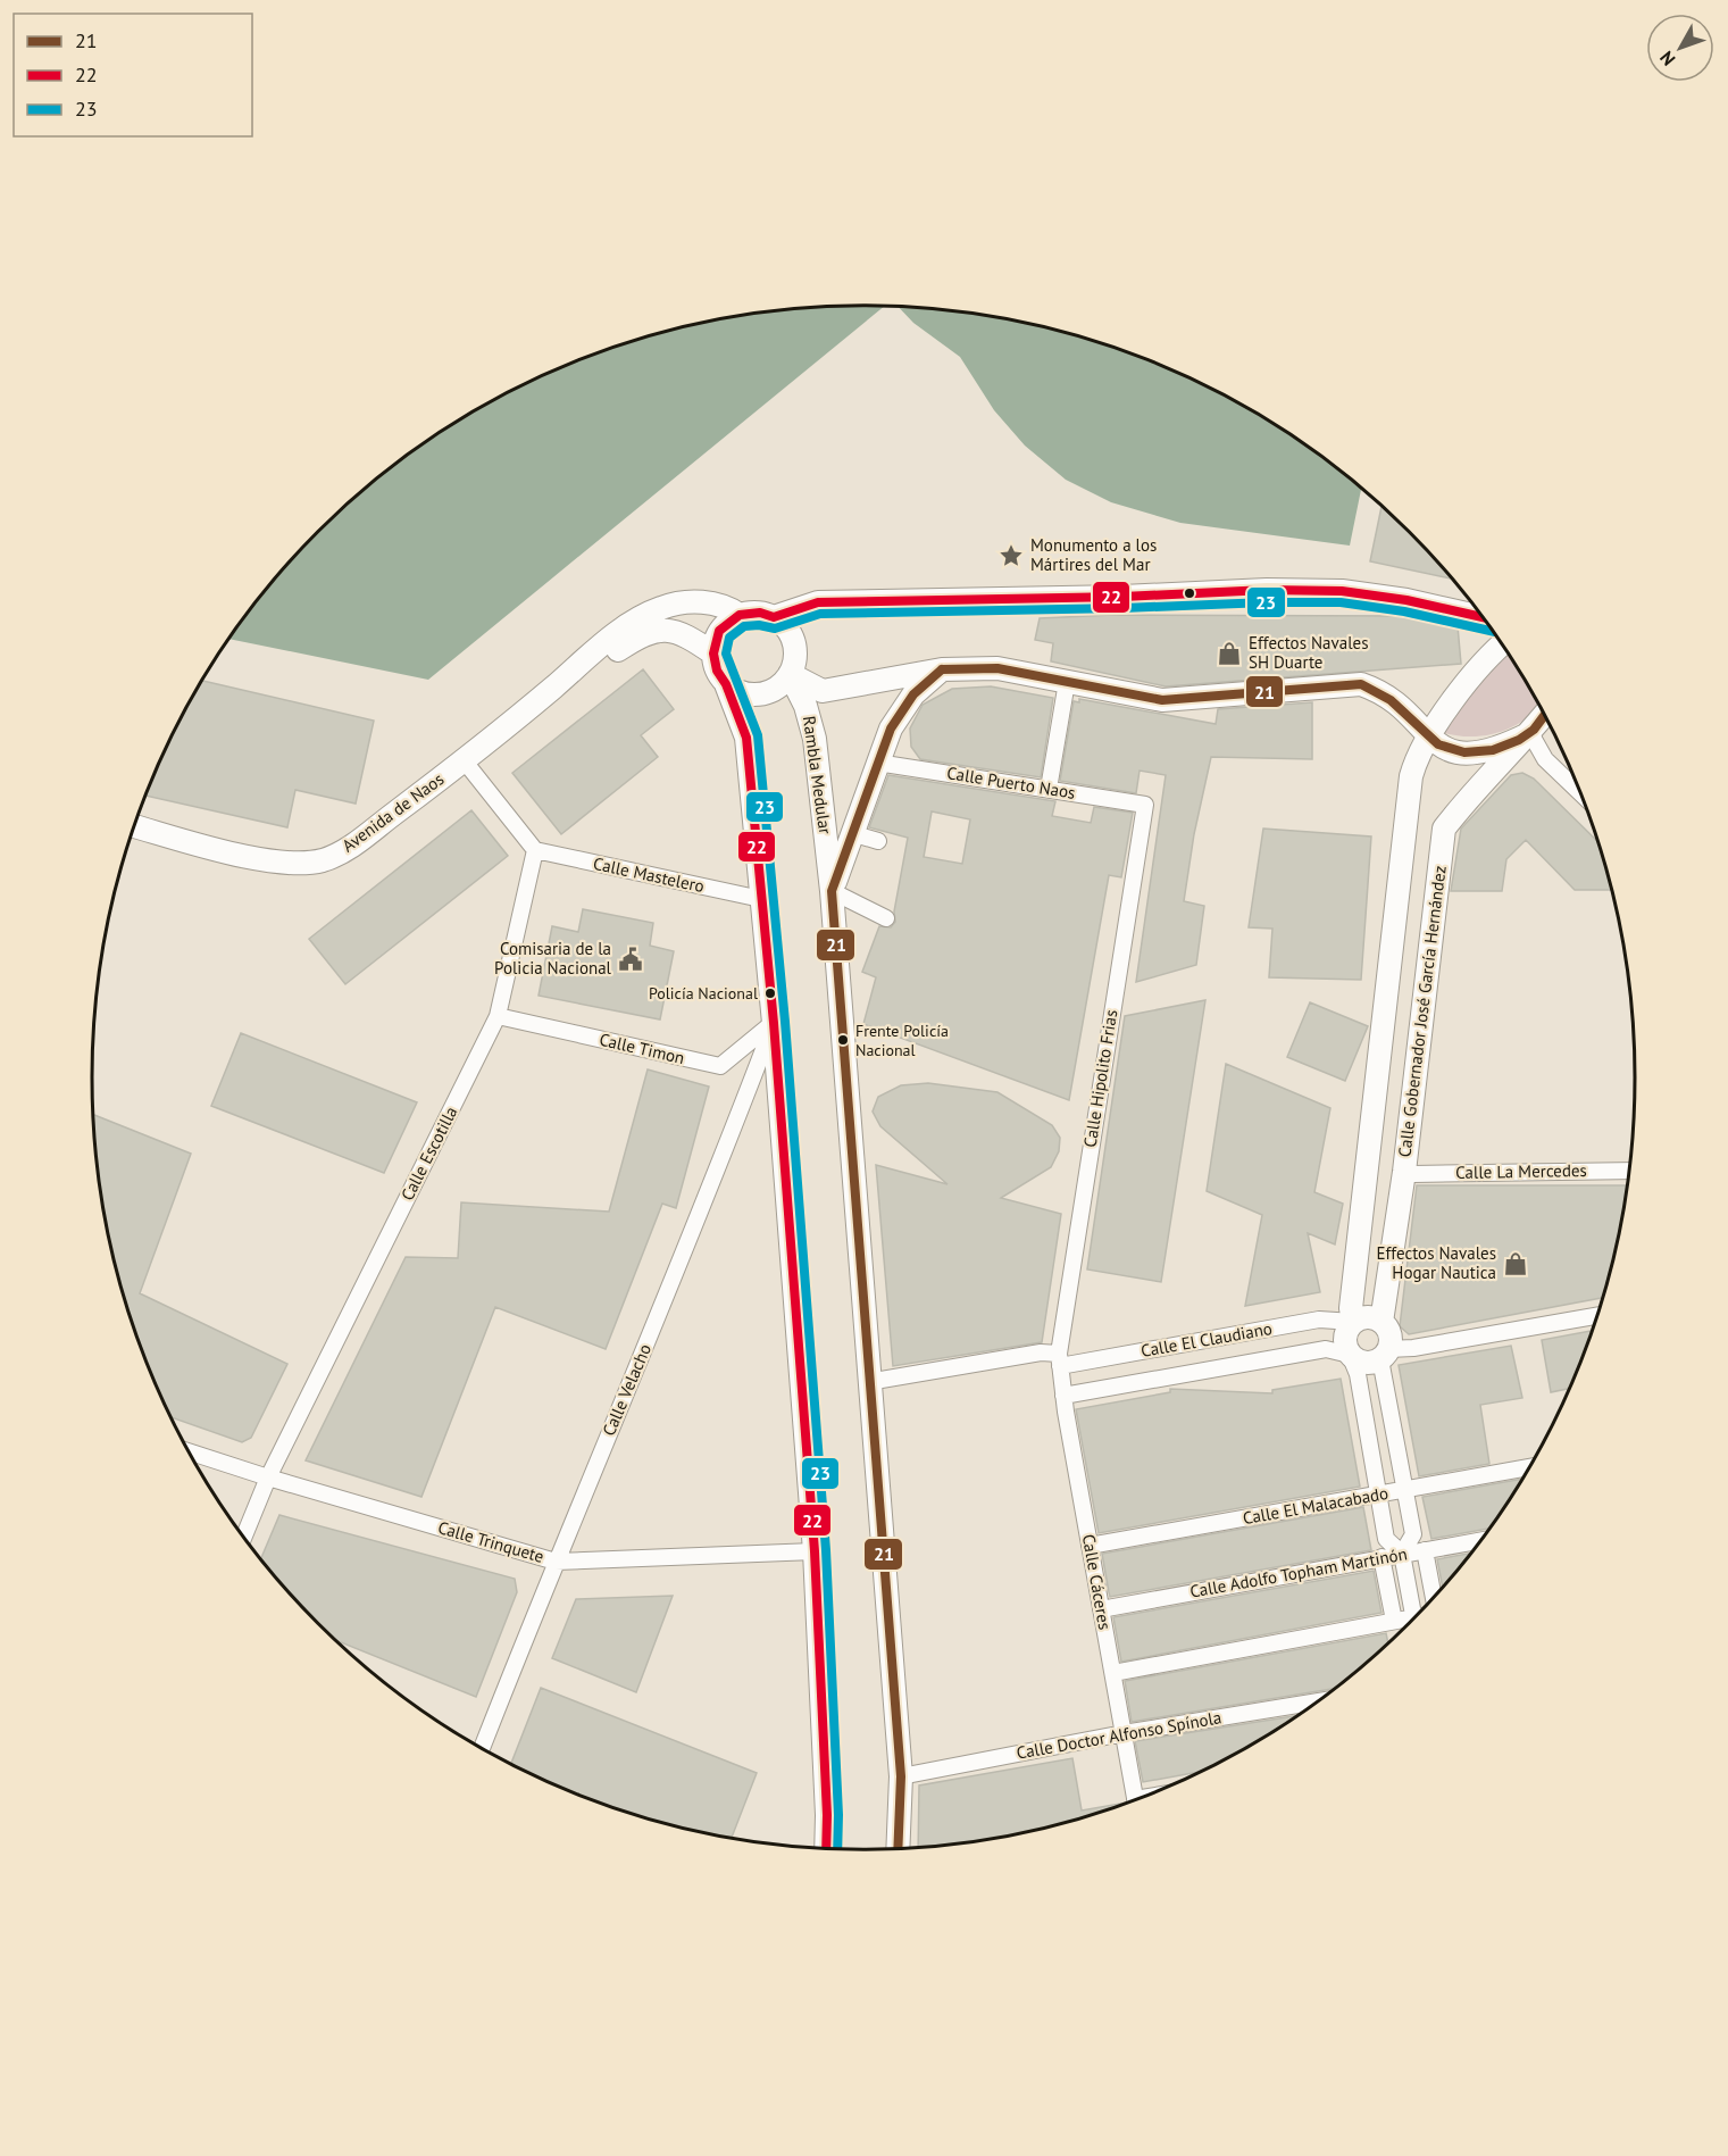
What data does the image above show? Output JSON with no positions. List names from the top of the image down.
{
  "streets": {
    "main road": ["Rambla Medular", "Avenida de Naos", "Calle Gobernador José García Hernández"],
    "street": [
      "Calle Puerto Naos",
      "Calle Mastelero",
      "Calle Timon",
      "Calle Hipolito Frias",
      "Calle Escotilla",
      "Calle La Mercedes",
      "Calle El Claudiano",
      "Calle Velacho",
      "Calle El Malacabado",
      "Calle Trinquete",
      "Calle Adolfo Topham Martinón",
      "Calle Cáceres",
      "Calle Doctor Alfonso Spínola"
    ]
  },
  "crossings": [
    ["Rambla Medular", "Avenida de Naos"],
    ["Rambla Medular", "Calle El Claudiano"],
    ["Rambla Medular", "Calle Doctor Alfonso Spínola"],
    ["Calle Puerto Naos", "Calle Hipolito Frias"],
    ["Calle Mastelero", "Calle Escotilla"],
    ["Calle Gobernador José García Hernández", "Calle La Mercedes"],
    ["Calle Gobernador José García Hernández", "Calle El Claudiano"],
    ["Calle Timon", "Calle Escotilla"],
    ["Calle Timon", "Calle Velacho"],
    ["Calle Hipolito Frias", "Calle El Claudiano"],
    ["Calle Hipolito Frias", "Calle Cáceres"],
    ["Calle Escotilla", "Calle Trinquete"],
    ["Calle El Claudiano", "Calle Cáceres"],
    ["Calle Velacho", "Calle Trinquete"],
    ["Calle El Malacabado", "Calle Cáceres"],
    ["Calle Adolfo Topham Martinón", "Calle Cáceres"],
    ["Calle Cáceres", "Calle Doctor Alfonso Spínola"]
  ],
  "places": {
    "place": ["Monumento a los Mártires del Mar"],
    "shop": ["Effectos Navales SH Duarte", "Effectos Navales Hogar Nautica"],
    "public building": ["Comisaria de la Policia Nacional"],
    "other": ["Policía Nacional", "Frente Policía Nacional"]
  },
  "lines": ["transit line 22", "transit line 23", "transit line 21"],
  "legend": ["21", "22", "23"],
  "north": "bottom left"
}
